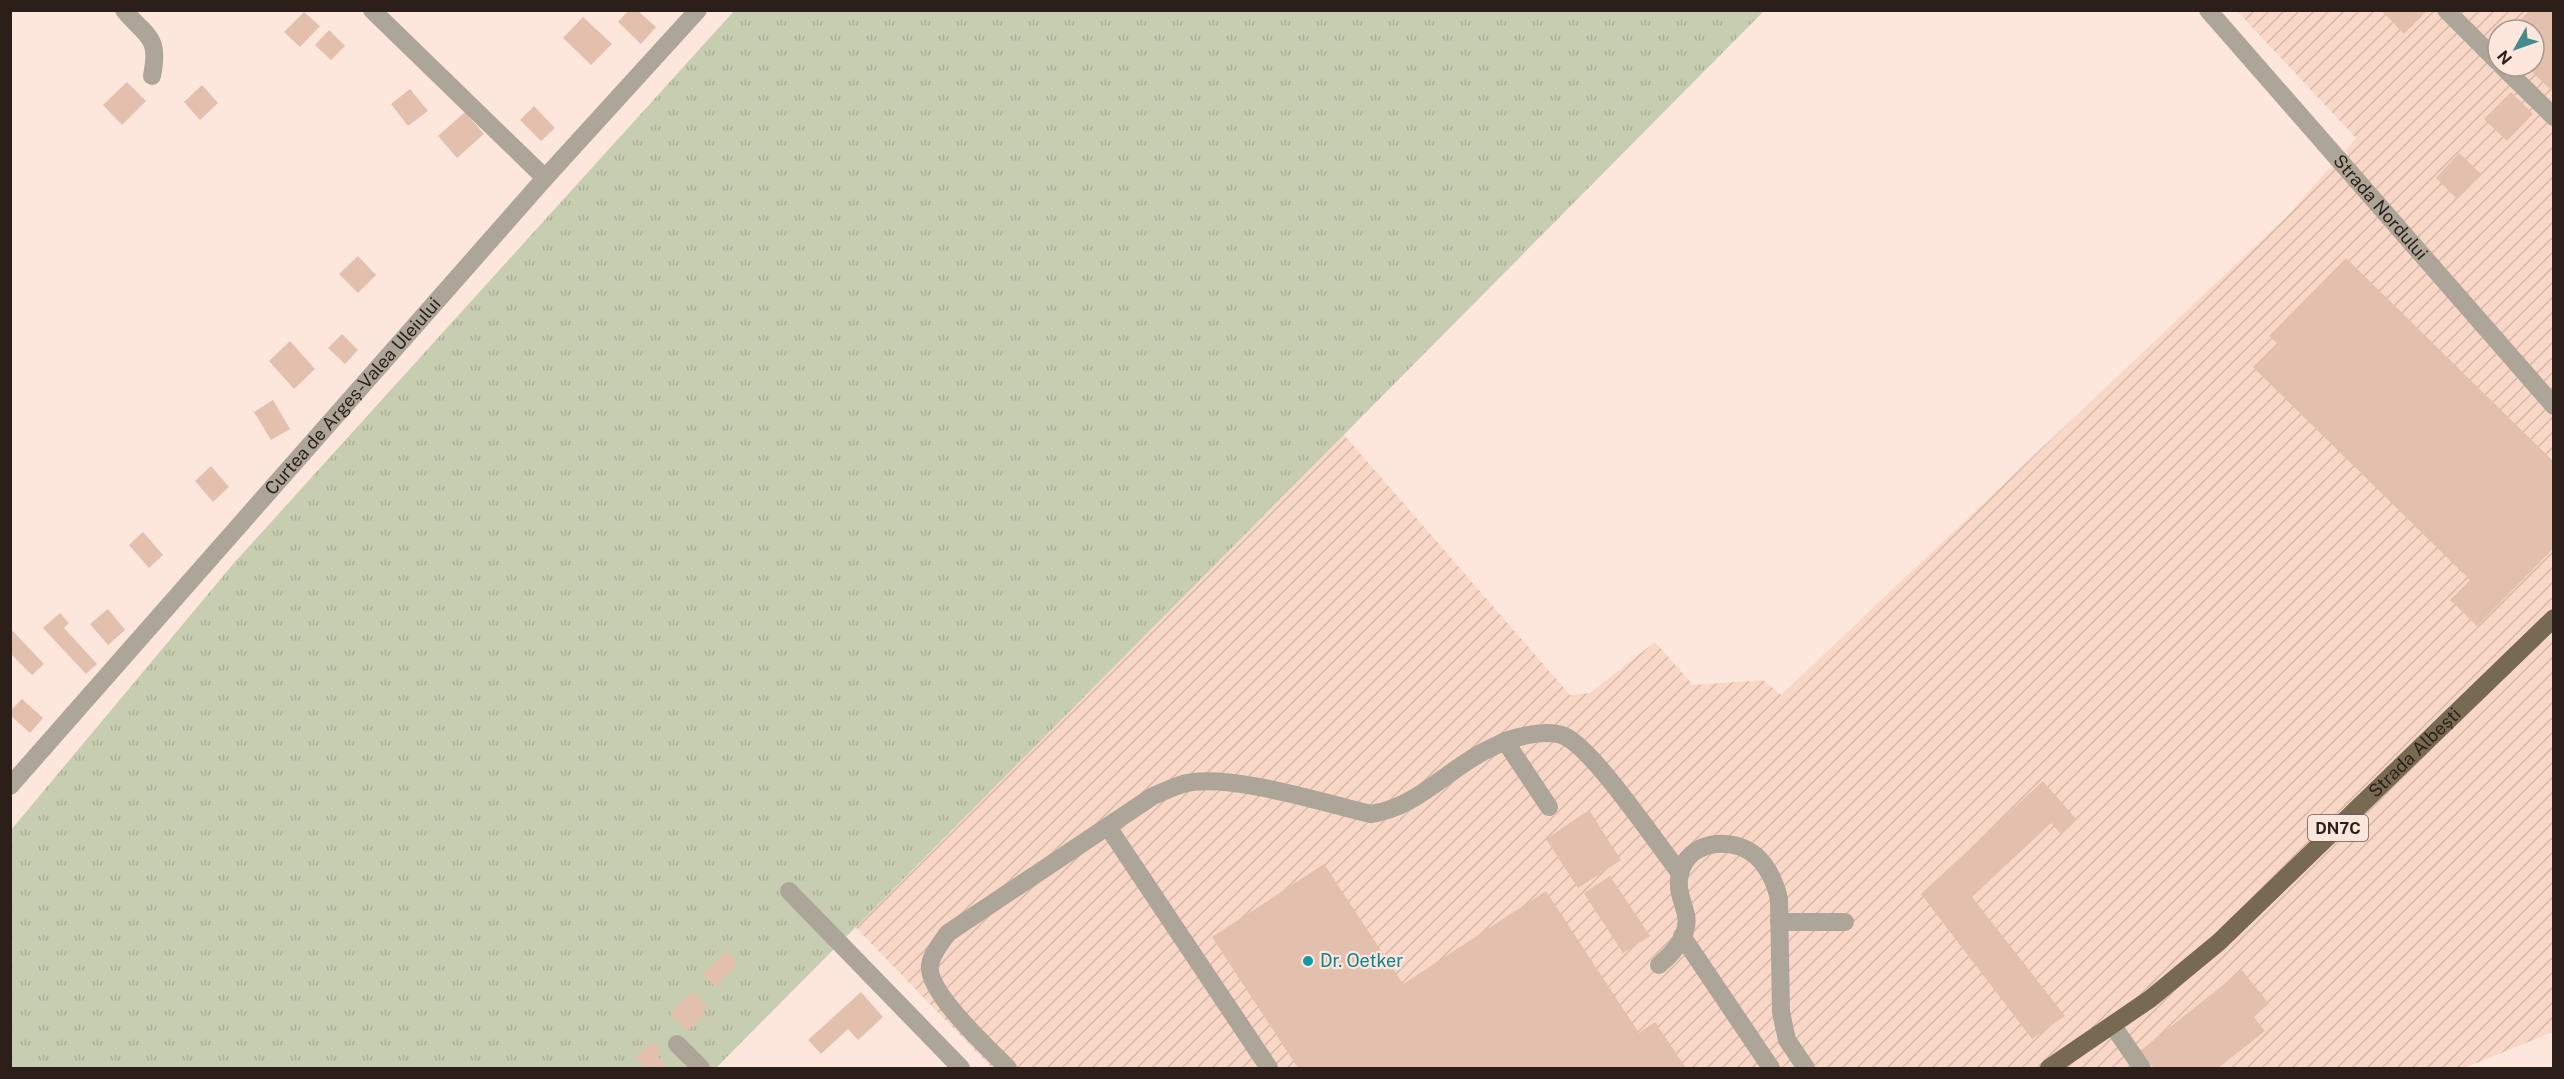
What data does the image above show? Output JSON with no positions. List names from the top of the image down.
{
  "streets": {
    "main road": ["Strada Albești", "DN7C"],
    "street": ["Strada Nordului", "Curtea de Argeș-Valea Uleiului"]
  },
  "crossings": [
    ["Strada Albești", "DN7C"]
  ],
  "places": ["Dr. Oetker"],
  "north": "bottom left"
}
